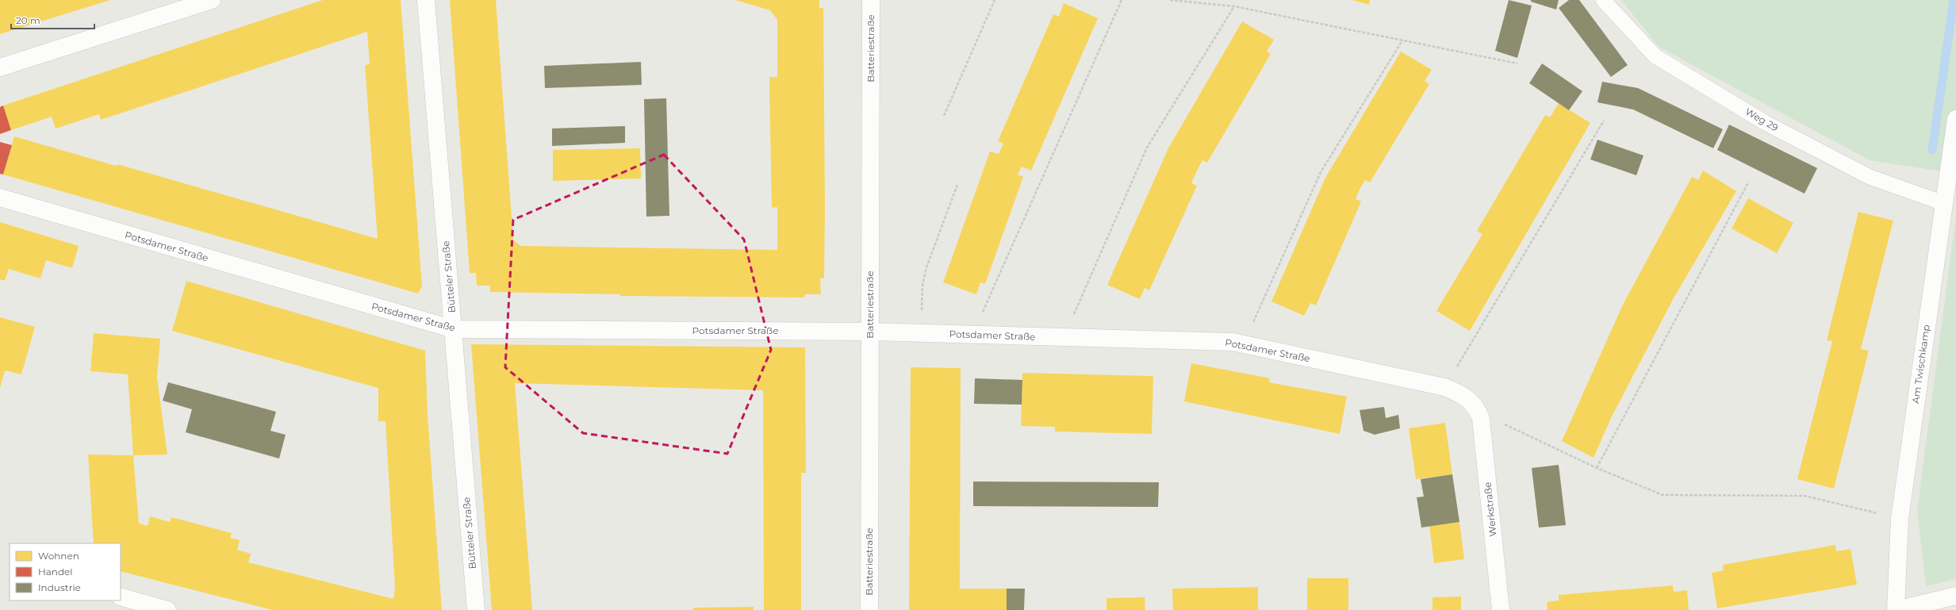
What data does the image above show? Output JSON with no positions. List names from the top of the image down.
{
  "streets": {
    "street": [
      "Batteriestraße",
      "Potsdamer Straße",
      "Bütteler Straße",
      "Am Twischkamp",
      "Werkstraße"
    ],
    "lane": ["Weg 29"]
  },
  "crossings": [
    ["Batteriestraße", "Potsdamer Straße"],
    ["Weg 29", "Am Twischkamp"],
    ["Potsdamer Straße", "Bütteler Straße"],
    ["Potsdamer Straße", "Werkstraße"]
  ],
  "legend": ["Wohnen", "Handel", "Industrie"],
  "scale_bar": "20 m"
}
